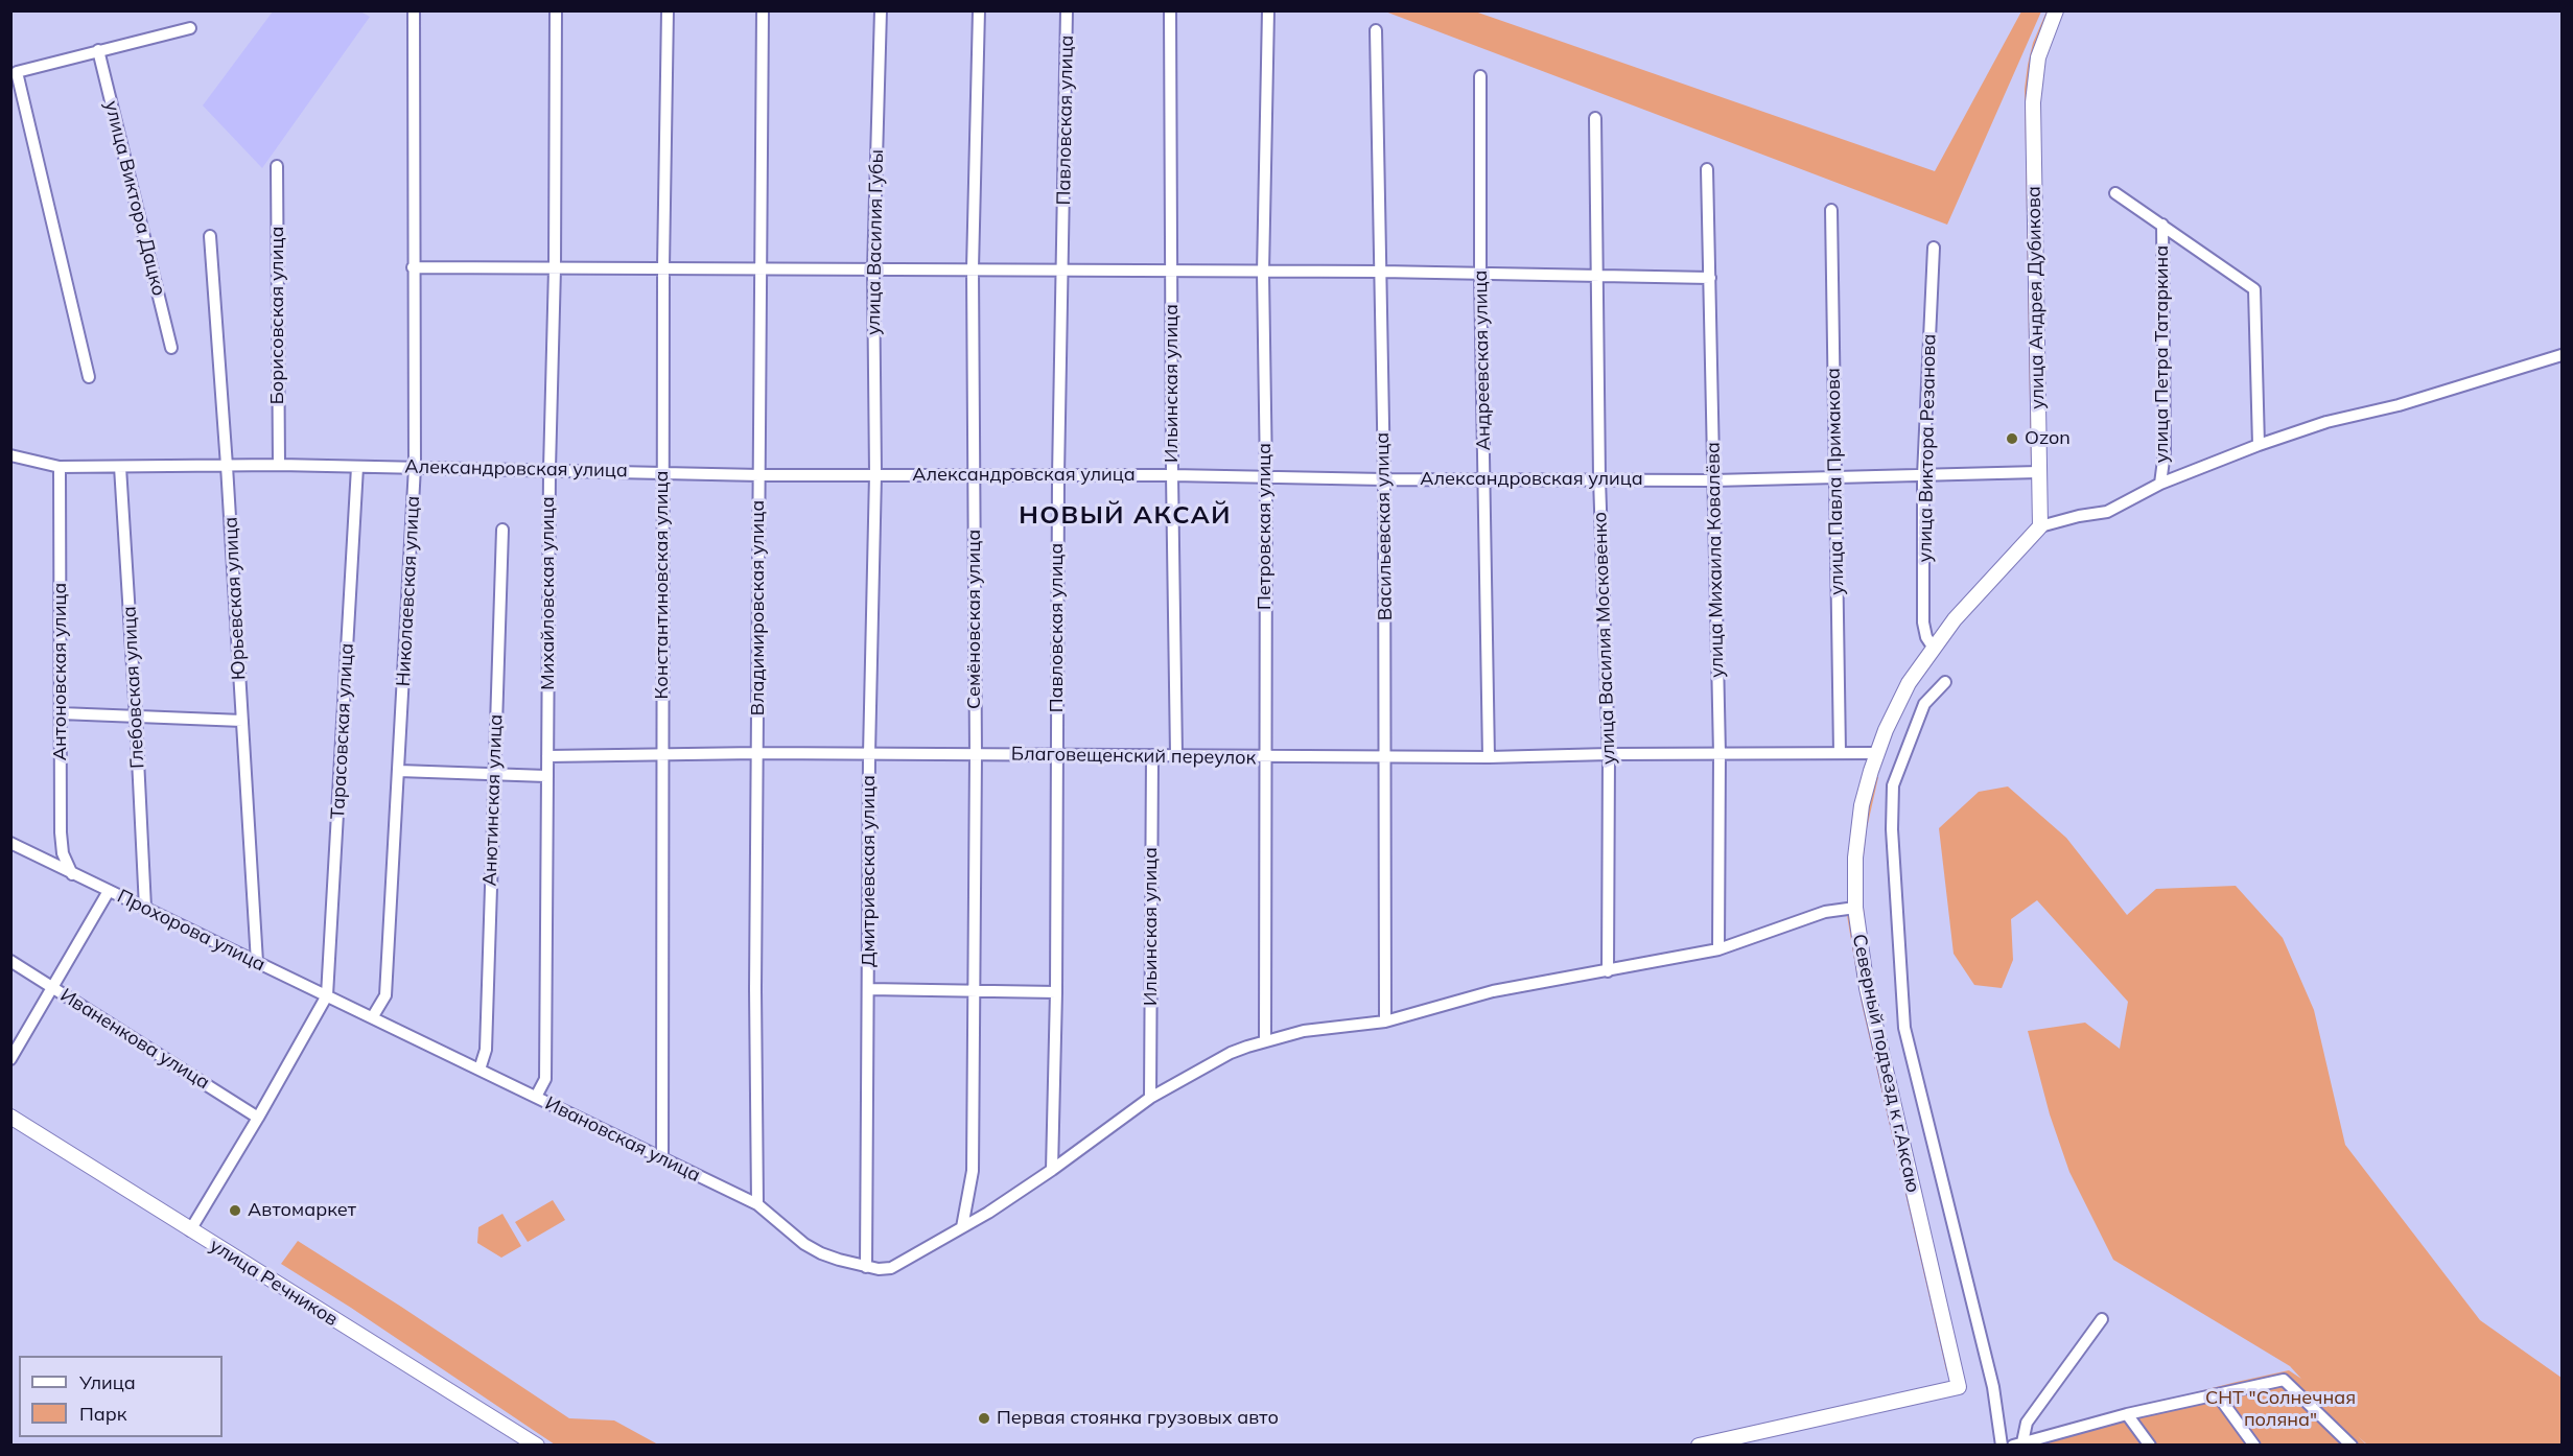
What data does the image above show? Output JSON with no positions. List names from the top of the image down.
{
  "streets": {
    "street": [
      "Павловская улица",
      "улица Виктора Дацко",
      "улица Василия Губы",
      "улица Андрея Дубикова",
      "Борисовская улица",
      "улица Петра Татаркина",
      "Андреевская улица",
      "Ильинская улица",
      "улица Виктора Резанова",
      "Александровская улица",
      "улица Павла Примакова",
      "Петровская улица",
      "Васильевская улица",
      "улица Михаила Ковалёва",
      "Константиновская улица",
      "Николаевская улица",
      "Михайловская улица",
      "Юрьевская улица",
      "Владимировская улица",
      "Семёновская улица",
      "улица Василия Московенко",
      "Антоновская улица",
      "Глебовская улица",
      "Тарасовская улица",
      "Благовещенский переулок",
      "Анютинская улица",
      "Дмитриевская улица",
      "Прохорова улица",
      "Иваненкова улица",
      "Северный подъезд к г.Аксаю",
      "Ивановская улица",
      "улица Речников"
    ]
  },
  "crossings": [
    ["Павловская улица", "Александровская улица"],
    ["Павловская улица", "Благовещенский переулок"],
    ["Павловская улица", "Ивановская улица"],
    ["улица Василия Губы", "Александровская улица"],
    ["улица Василия Губы", "Дмитриевская улица"],
    ["улица Андрея Дубикова", "Александровская улица"],
    ["улица Андрея Дубикова", "Северный подъезд к г.Аксаю"],
    ["Борисовская улица", "Александровская улица"],
    ["Андреевская улица", "Александровская улица"],
    ["Андреевская улица", "Благовещенский переулок"],
    ["Ильинская улица", "Александровская улица"],
    ["Ильинская улица", "Благовещенский переулок"],
    ["Ильинская улица", "Ивановская улица"],
    ["улица Виктора Резанова", "Александровская улица"],
    ["улица Виктора Резанова", "Северный подъезд к г.Аксаю"],
    ["Александровская улица", "улица Павла Примакова"],
    ["Александровская улица", "Петровская улица"],
    ["Александровская улица", "Васильевская улица"],
    ["Александровская улица", "улица Михаила Ковалёва"],
    ["Александровская улица", "Константиновская улица"],
    ["Александровская улица", "Николаевская улица"],
    ["Александровская улица", "Михайловская улица"],
    ["Александровская улица", "Юрьевская улица"],
    ["Александровская улица", "Владимировская улица"],
    ["Александровская улица", "Семёновская улица"],
    ["Александровская улица", "улица Василия Московенко"],
    ["Александровская улица", "Антоновская улица"],
    ["Александровская улица", "Глебовская улица"],
    ["Александровская улица", "Тарасовская улица"],
    ["Александровская улица", "Дмитриевская улица"],
    ["улица Павла Примакова", "Благовещенский переулок"],
    ["Петровская улица", "Благовещенский переулок"],
    ["Петровская улица", "Ивановская улица"],
    ["Васильевская улица", "Благовещенский переулок"],
    ["Васильевская улица", "Ивановская улица"],
    ["улица Михаила Ковалёва", "Благовещенский переулок"],
    ["улица Михаила Ковалёва", "Ивановская улица"],
    ["Константиновская улица", "Благовещенский переулок"],
    ["Константиновская улица", "Ивановская улица"],
    ["Николаевская улица", "Прохорова улица"],
    ["Николаевская улица", "Ивановская улица"],
    ["Михайловская улица", "Благовещенский переулок"],
    ["Михайловская улица", "Ивановская улица"],
    ["Юрьевская улица", "Прохорова улица"],
    ["Владимировская улица", "Благовещенский переулок"],
    ["Владимировская улица", "Ивановская улица"],
    ["Семёновская улица", "Благовещенский переулок"],
    ["Семёновская улица", "Ивановская улица"],
    ["улица Василия Московенко", "Благовещенский переулок"],
    ["улица Василия Московенко", "Ивановская улица"],
    ["Антоновская улица", "Прохорова улица"],
    ["Глебовская улица", "Прохорова улица"],
    ["Тарасовская улица", "Прохорова улица"],
    ["Благовещенский переулок", "Дмитриевская улица"],
    ["Благовещенский переулок", "Северный подъезд к г.Аксаю"],
    ["Анютинская улица", "Ивановская улица"],
    ["Дмитриевская улица", "Ивановская улица"],
    ["Прохорова улица", "Ивановская улица"],
    ["Северный подъезд к г.Аксаю", "Ивановская улица"]
  ],
  "districts": ["НОВЫЙ АКСАЙ"],
  "parks": ["СНТ \"Солнечная поляна\""],
  "places": ["Ozon", "Автомаркет", "Первая стоянка грузовых авто"],
  "legend": ["Улица", "Парк"]
}
